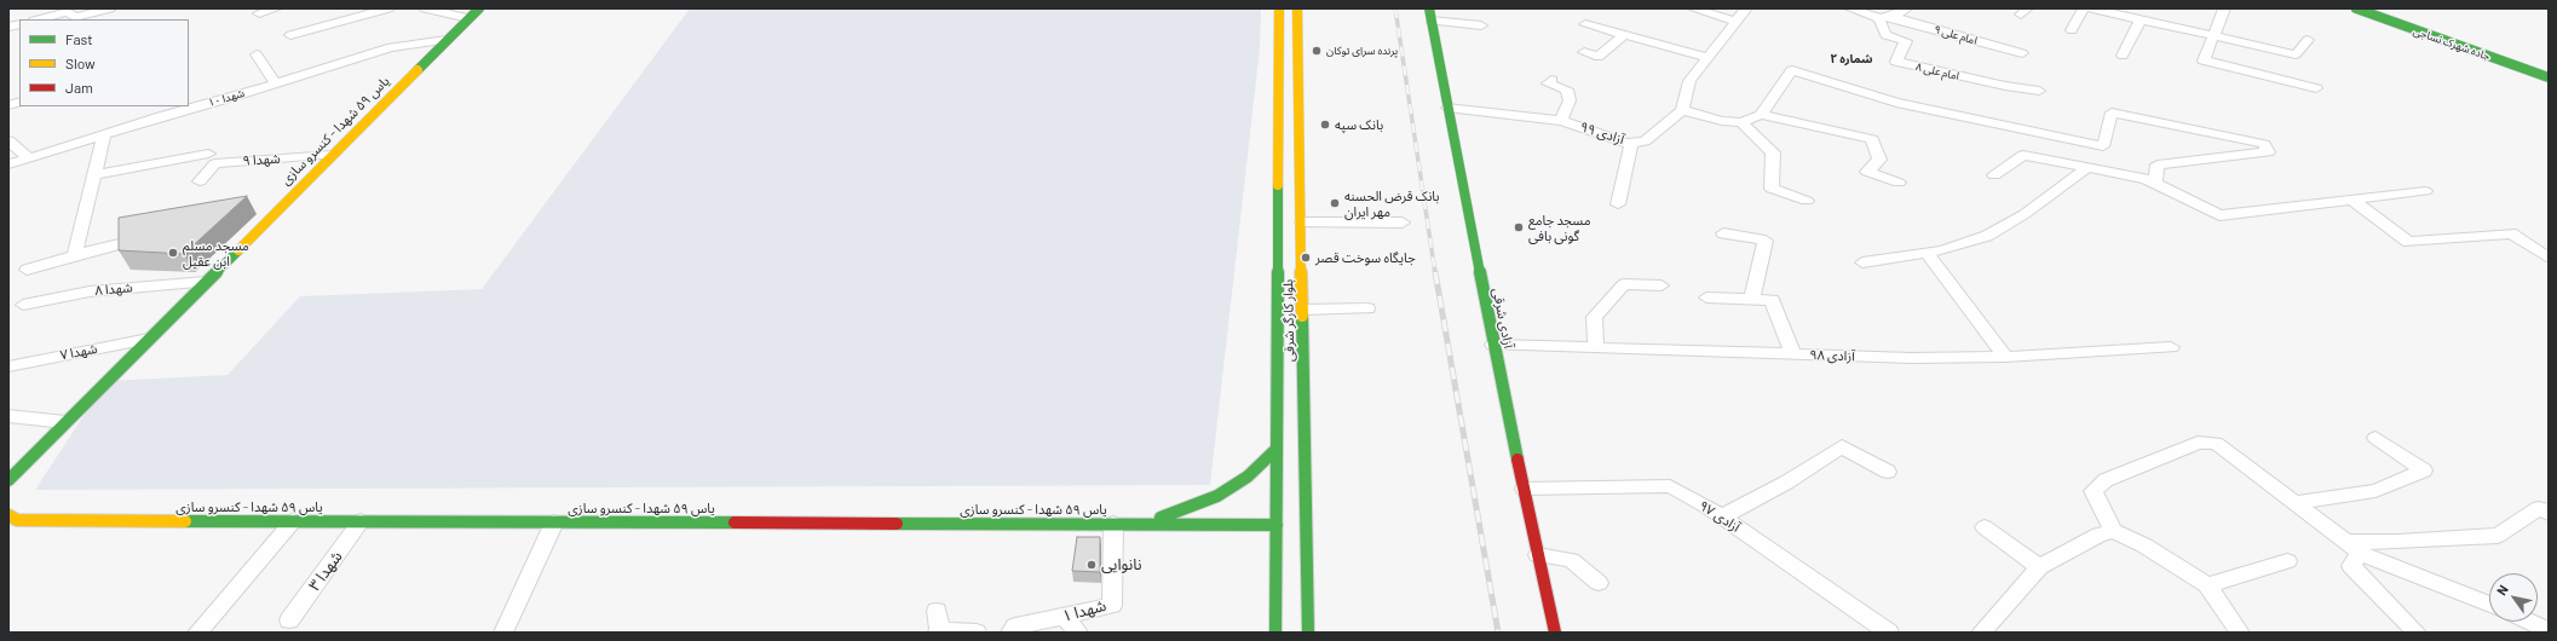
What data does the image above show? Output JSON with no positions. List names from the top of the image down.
{
  "streets": {
    "street": [
      "امام علی ۹",
      "جاده شهرک نساجی",
      "امام علی ۸",
      "شهدا ۱۰",
      "یاس ۵۹ شهدا - کنسرو سازی",
      "آزادی ٩٩",
      "شهدا ۹",
      "شهدا ۸",
      "آزادی شرقی",
      "بلوار کارگر شرقی",
      "شهدا ۷",
      "آزادی ۹۸",
      "آزادی ۹۷",
      "شهدا ۳",
      "شهدا ۱"
    ]
  },
  "crossings": [
    ["امام علی ۹", "امام علی ۸"],
    ["شهدا ۱۰", "یاس ۵۹ شهدا - کنسرو سازی"],
    ["یاس ۵۹ شهدا - کنسرو سازی", "شهدا ۹"],
    ["یاس ۵۹ شهدا - کنسرو سازی", "شهدا ۸"],
    ["یاس ۵۹ شهدا - کنسرو سازی", "بلوار کارگر شرقی"],
    ["یاس ۵۹ شهدا - کنسرو سازی", "شهدا ۷"],
    ["یاس ۵۹ شهدا - کنسرو سازی", "شهدا ۳"],
    ["یاس ۵۹ شهدا - کنسرو سازی", "شهدا ۱"],
    ["آزادی ٩٩", "آزادی شرقی"],
    ["آزادی شرقی", "آزادی ۹۸"],
    ["آزادی شرقی", "آزادی ۹۷"]
  ],
  "districts": ["شماره ۲"],
  "places": [
    "پرنده سرای توکان",
    "بانک سپه",
    "بانک قرض الحسنه مهر ایران",
    "مسجد جامع گونی بافی",
    "مسجد مسلم ابن عقیل",
    "جایگاه سوخت قصر",
    "نانوایی"
  ],
  "legend": ["Fast", "Slow", "Jam"],
  "north": "top left"
}
